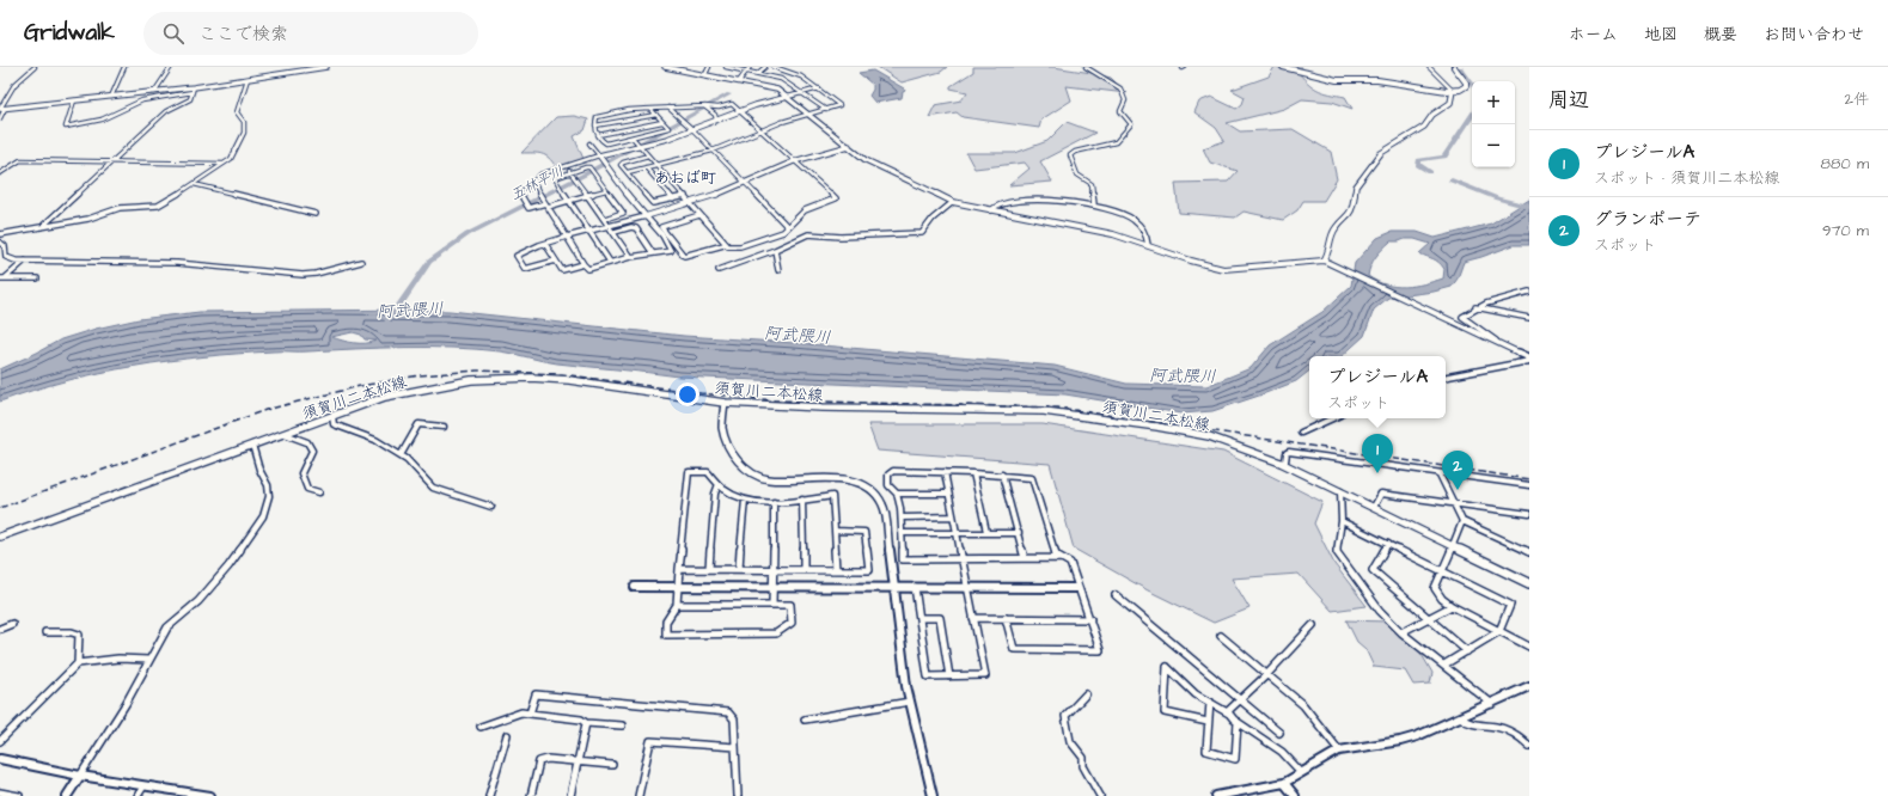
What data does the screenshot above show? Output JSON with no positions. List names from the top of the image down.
{
  "streets": {
    "main road": ["須賀川二本松線"]
  },
  "districts": ["あおば町"],
  "water": ["五林平川", "阿武隈川"],
  "page": {
    "header": "Gridwalk",
    "search": "ここで検索",
    "nav": [
      "ホーム",
      "地図",
      "概要",
      "お問い合わせ"
    ],
    "heading": ["周辺", "2件"],
    "map_buttons": ["+", "−"],
    "list": [
      {
        "mark": "1",
        "name": "プレジールA",
        "note": "スポット · 須賀川二本松線",
        "value": "880 m"
      },
      {
        "mark": "2",
        "name": "グランポーテ",
        "note": "スポット",
        "value": "970 m"
      }
    ],
    "popup": ["プレジールA", "スポット"],
    "pins": ["1", "2"]
  }
}
